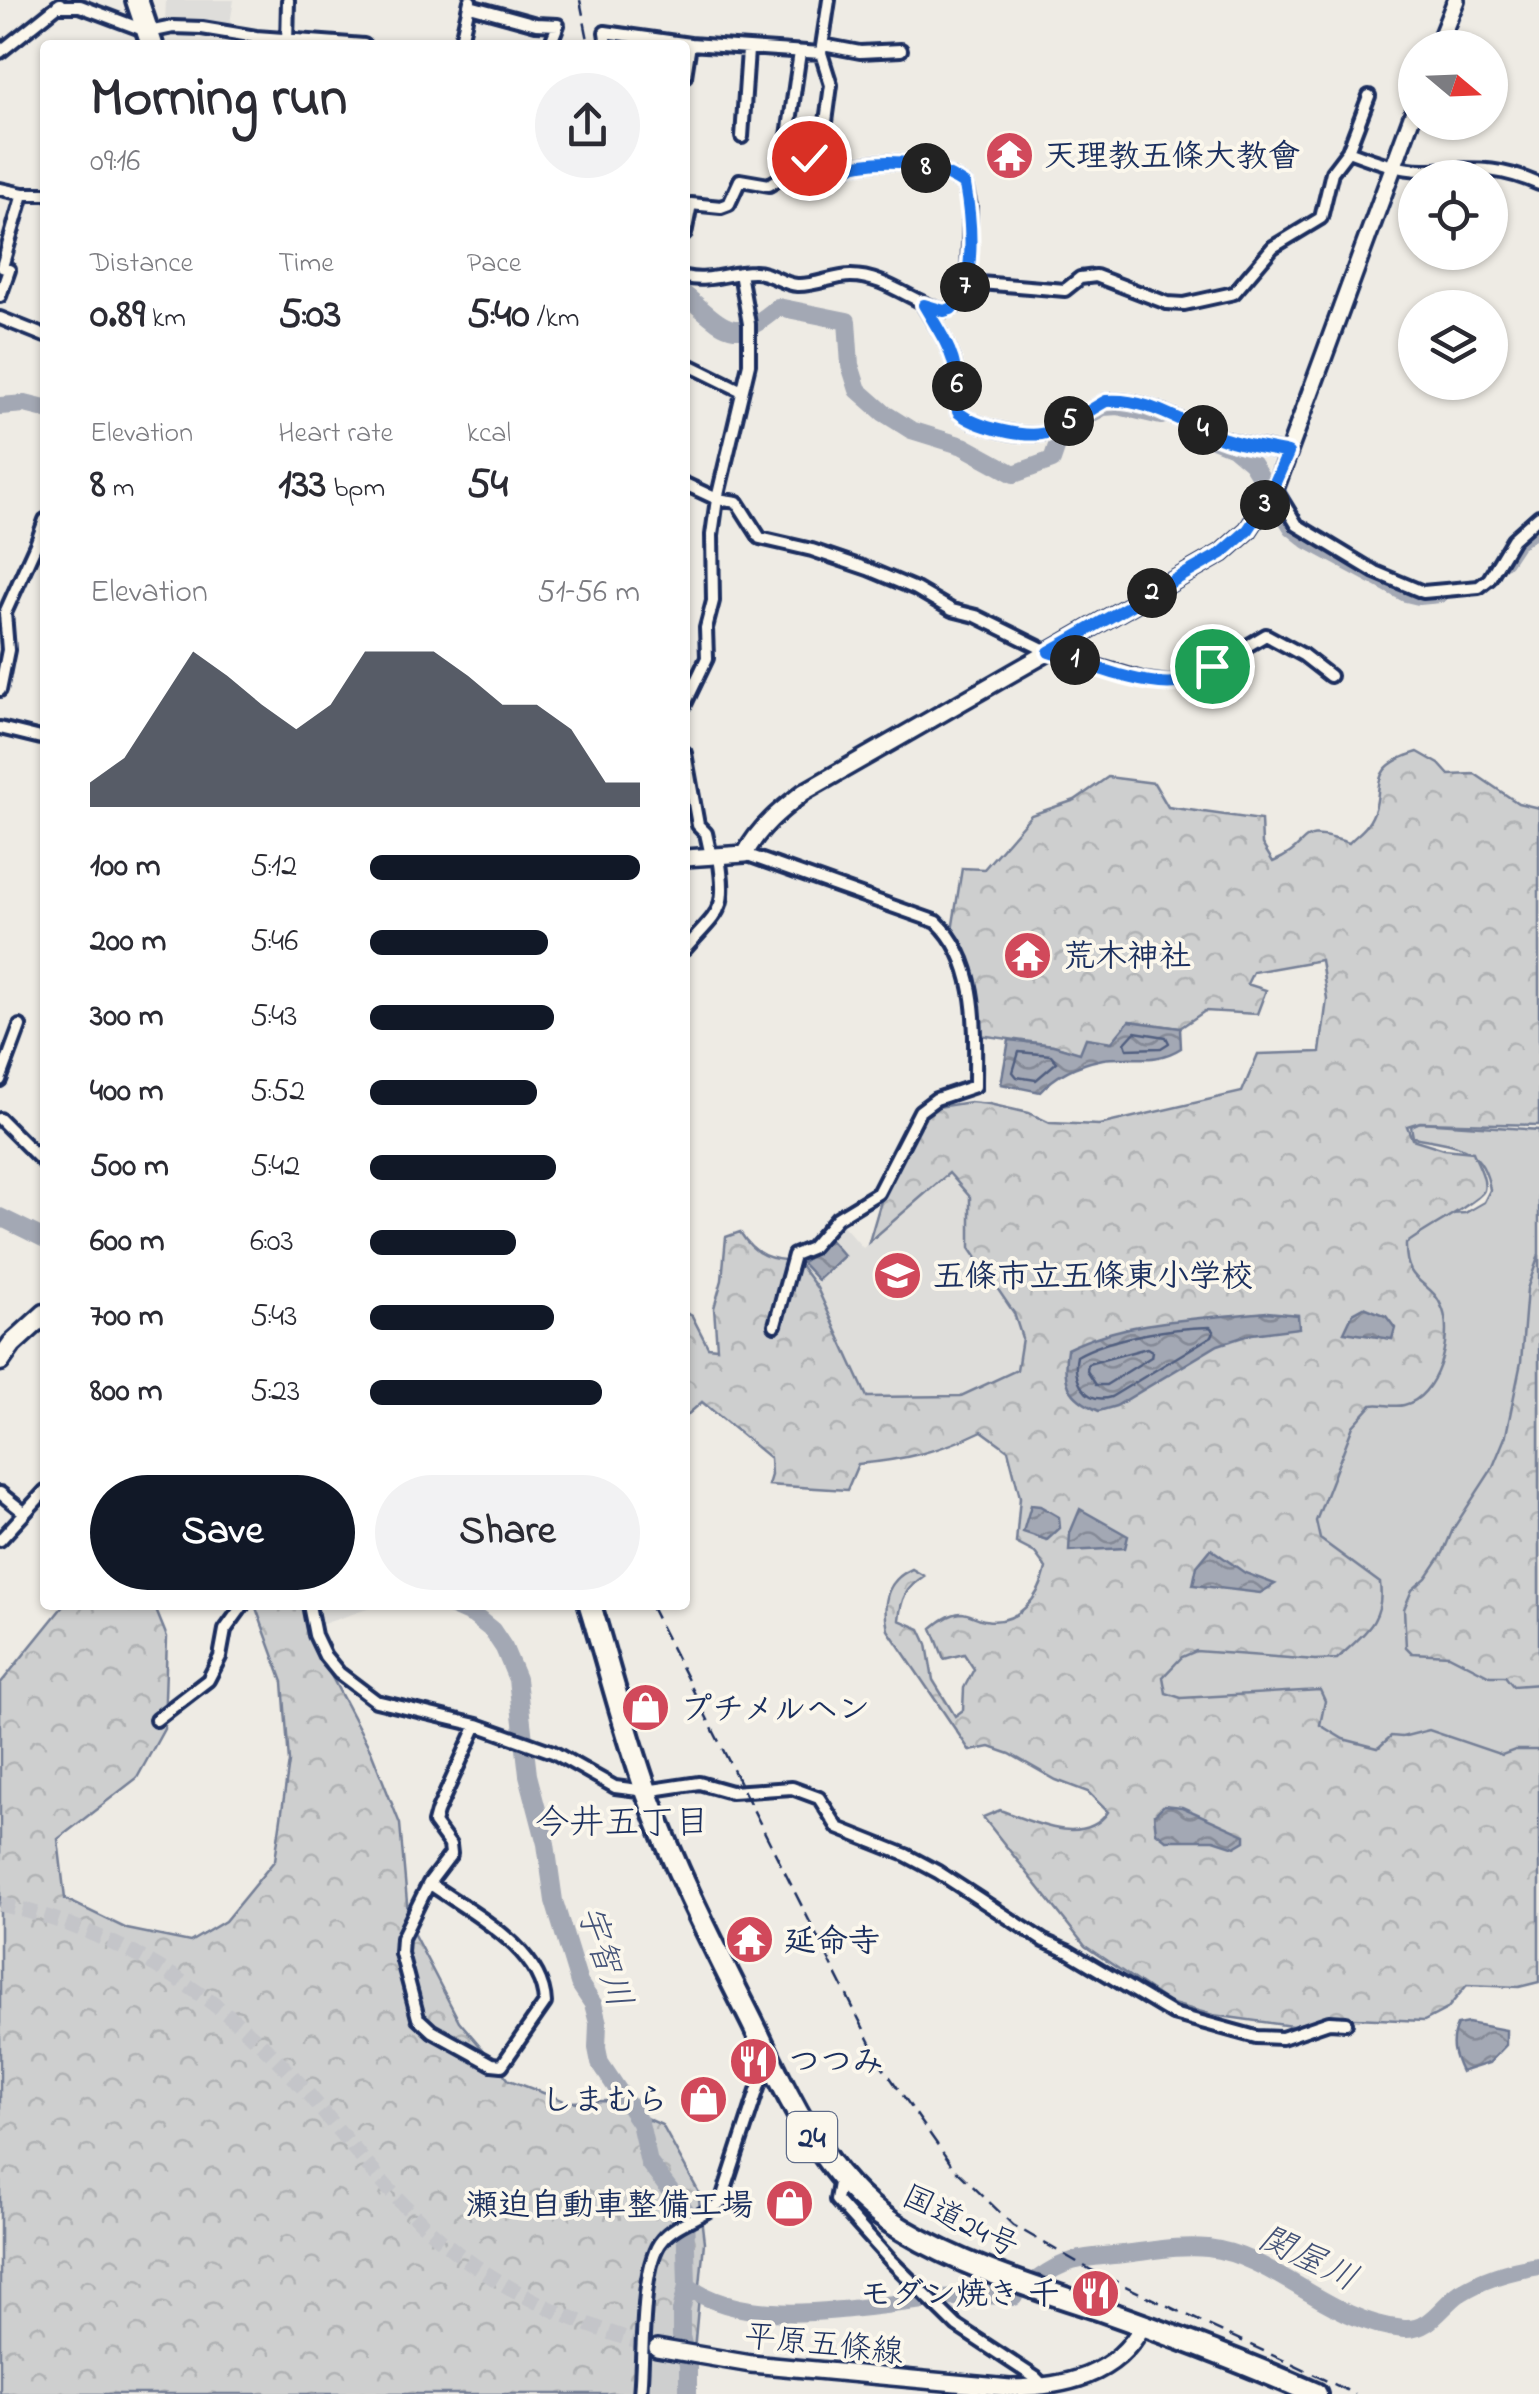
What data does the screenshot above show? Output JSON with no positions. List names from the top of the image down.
{
  "streets": {
    "highway": ["24", "国道24号"],
    "street": ["平原五條線"]
  },
  "crossings": [
    ["国道24号", "平原五條線"]
  ],
  "districts": ["今井五丁目"],
  "water": ["宇智川", "関屋川"],
  "places": {
    "temple": ["天理教五條大教會", "荒木神社", "延命寺"],
    "school or university": ["五條市立五條東小学校"],
    "shop": ["プチメルヘン", "しまむら", "瀬迫自動車整備工場"],
    "restaurant": ["つつみ", "モダン焼き 千"]
  },
  "north": "right",
  "page": {
    "heading": ["Morning run", "09:16"],
    "pins": [
      "8",
      "7",
      "6",
      "5",
      "4",
      "3",
      "2",
      "1"
    ],
    "stats": [
      ["Distance", "0.89 km"],
      ["Time", "5:03"],
      ["Pace", "5:40 /km"],
      ["Elevation", "8 m"],
      ["Heart rate", "133 bpm"],
      ["kcal", "54"]
    ],
    "chart": ["Elevation", "51–56 m"],
    "list": [
      {
        "name": "100 m",
        "note": "5:12"
      },
      {
        "name": "200 m",
        "note": "5:46"
      },
      {
        "name": "300 m",
        "note": "5:43"
      },
      {
        "name": "400 m",
        "note": "5:52"
      },
      {
        "name": "500 m",
        "note": "5:42"
      },
      {
        "name": "600 m",
        "note": "6:03"
      },
      {
        "name": "700 m",
        "note": "5:43"
      },
      {
        "name": "800 m",
        "note": "5:23"
      }
    ],
    "buttons": ["Save", "Share"]
  }
}
